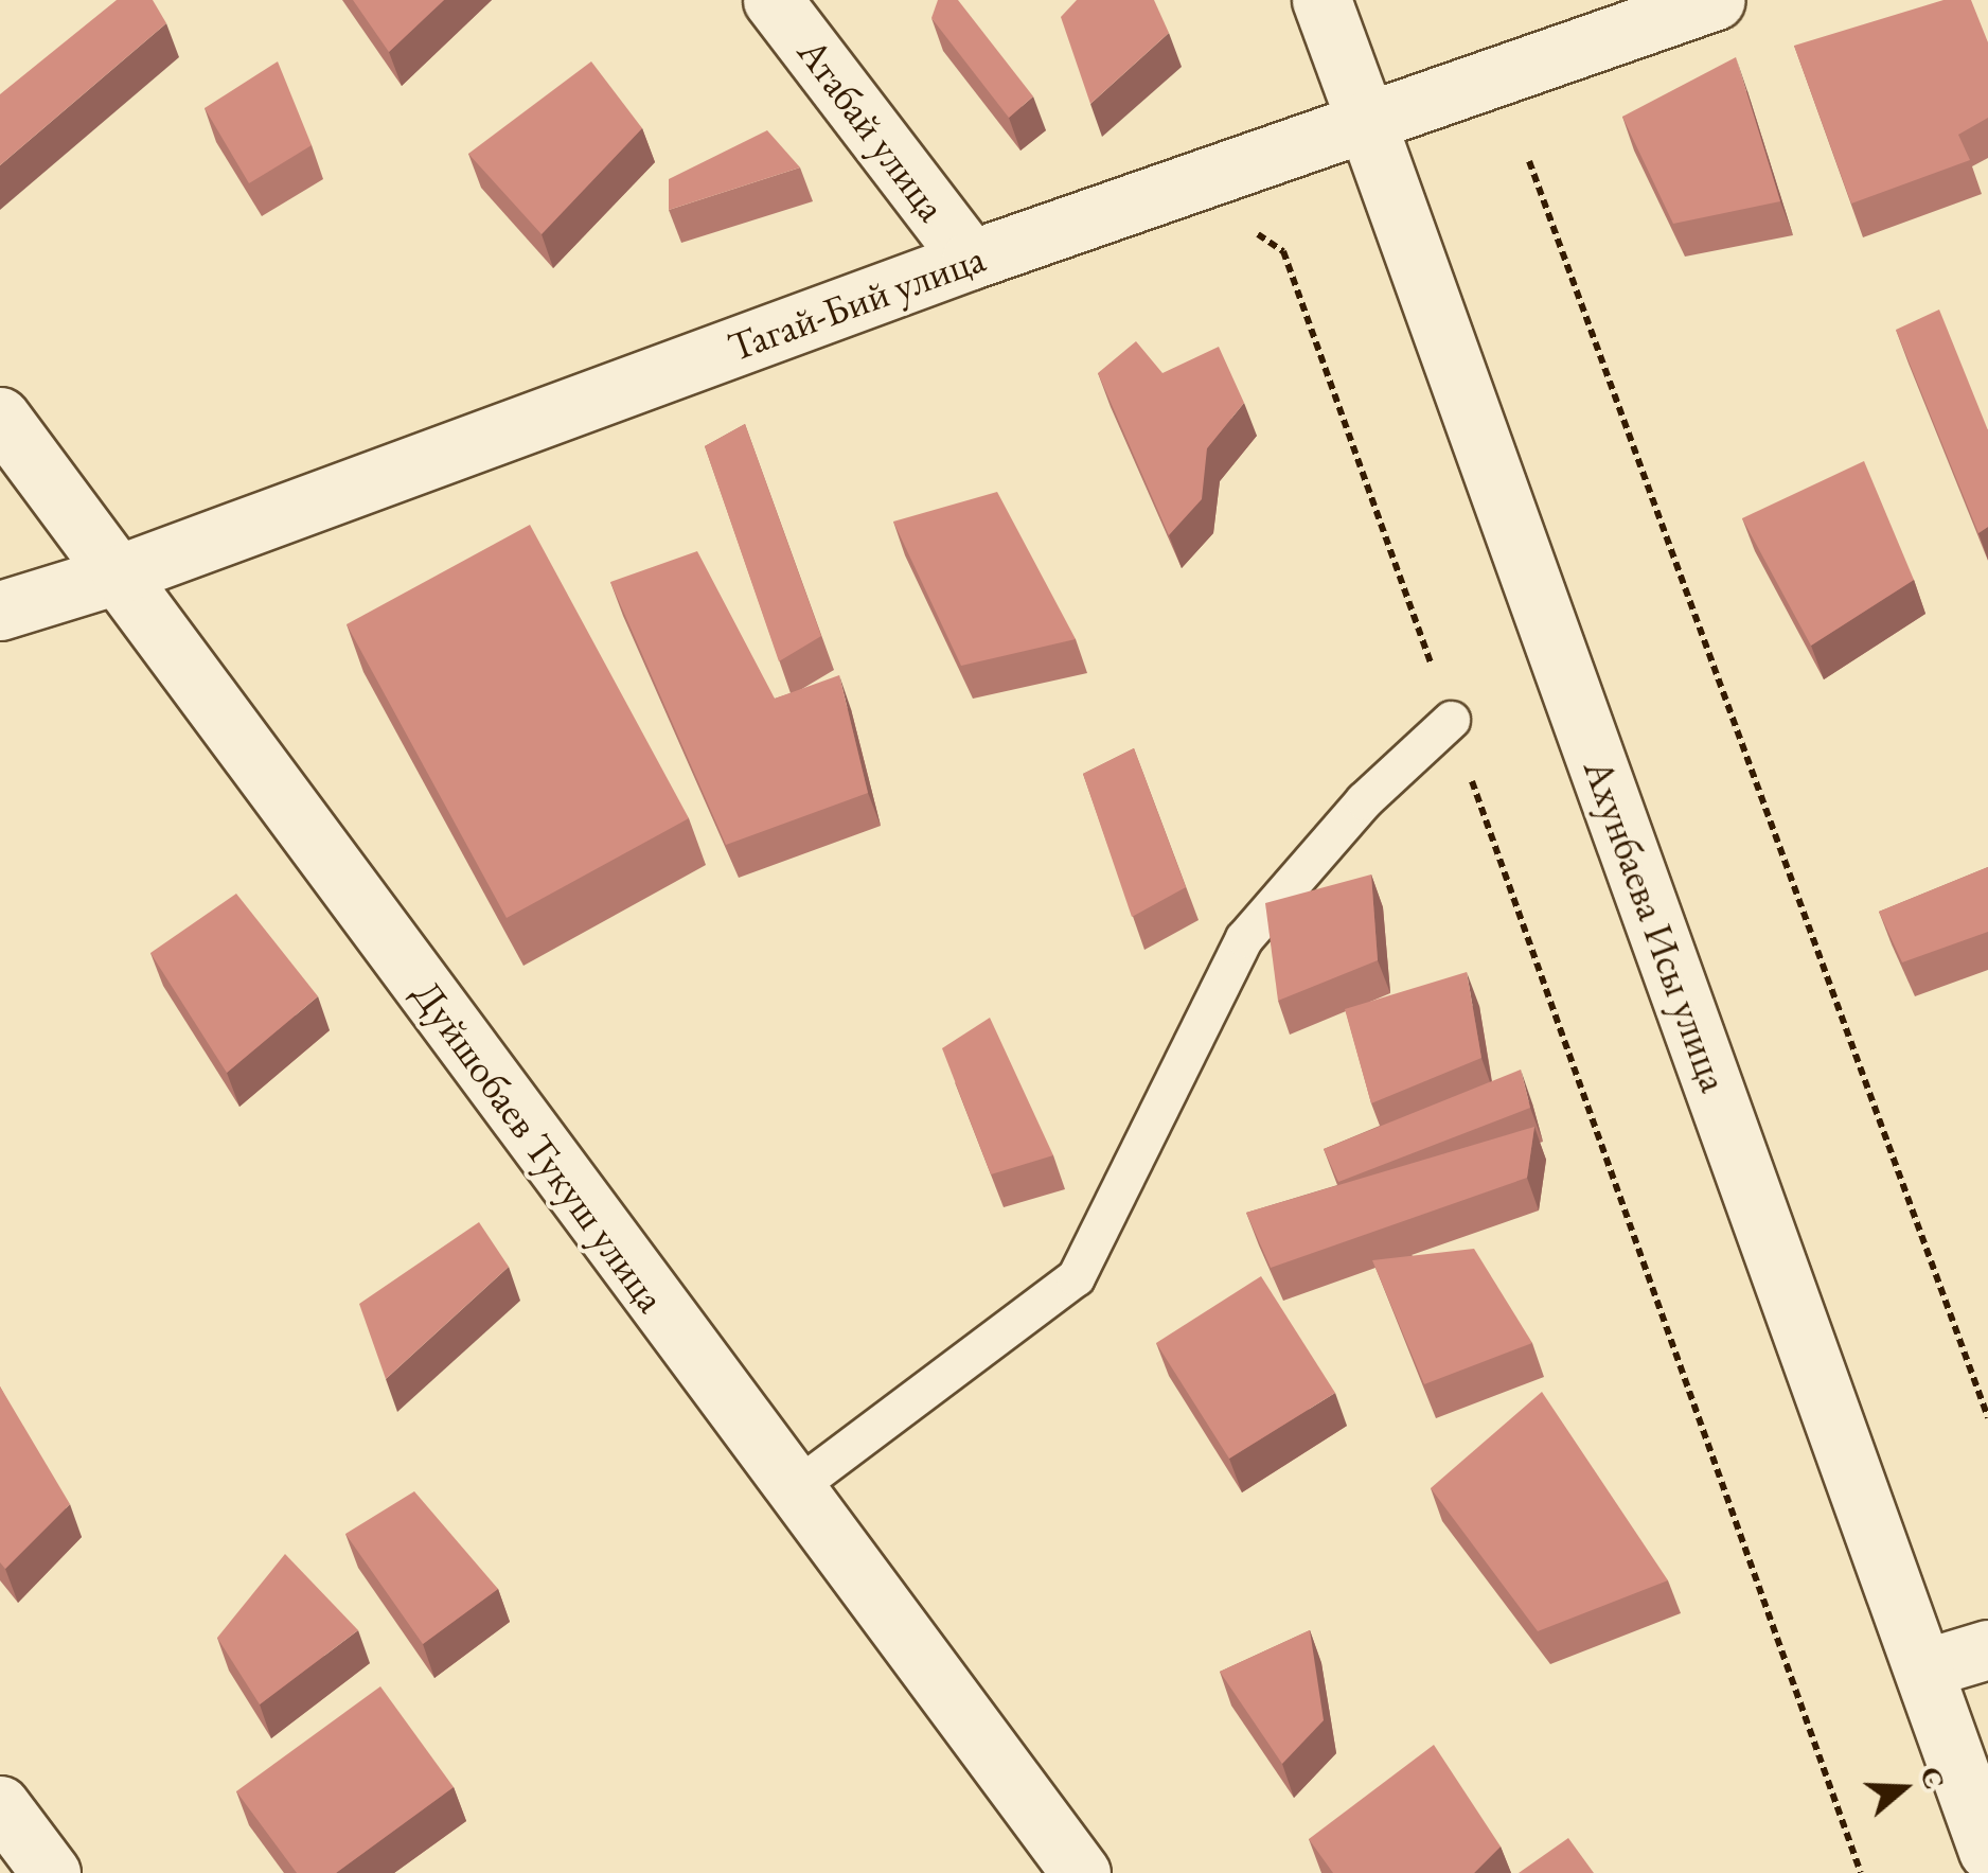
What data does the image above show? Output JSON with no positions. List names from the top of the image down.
{
  "streets": {
    "street": [
      "Атабай улица",
      "Тагай-Бий улица",
      "Ахунбаева Исы улица",
      "Дуйшобаев Тукуш улица"
    ]
  },
  "crossings": [
    ["Атабай улица", "Тагай-Бий улица"],
    ["Тагай-Бий улица", "Ахунбаева Исы улица"],
    ["Тагай-Бий улица", "Дуйшобаев Тукуш улица"]
  ],
  "north": "right"
}
